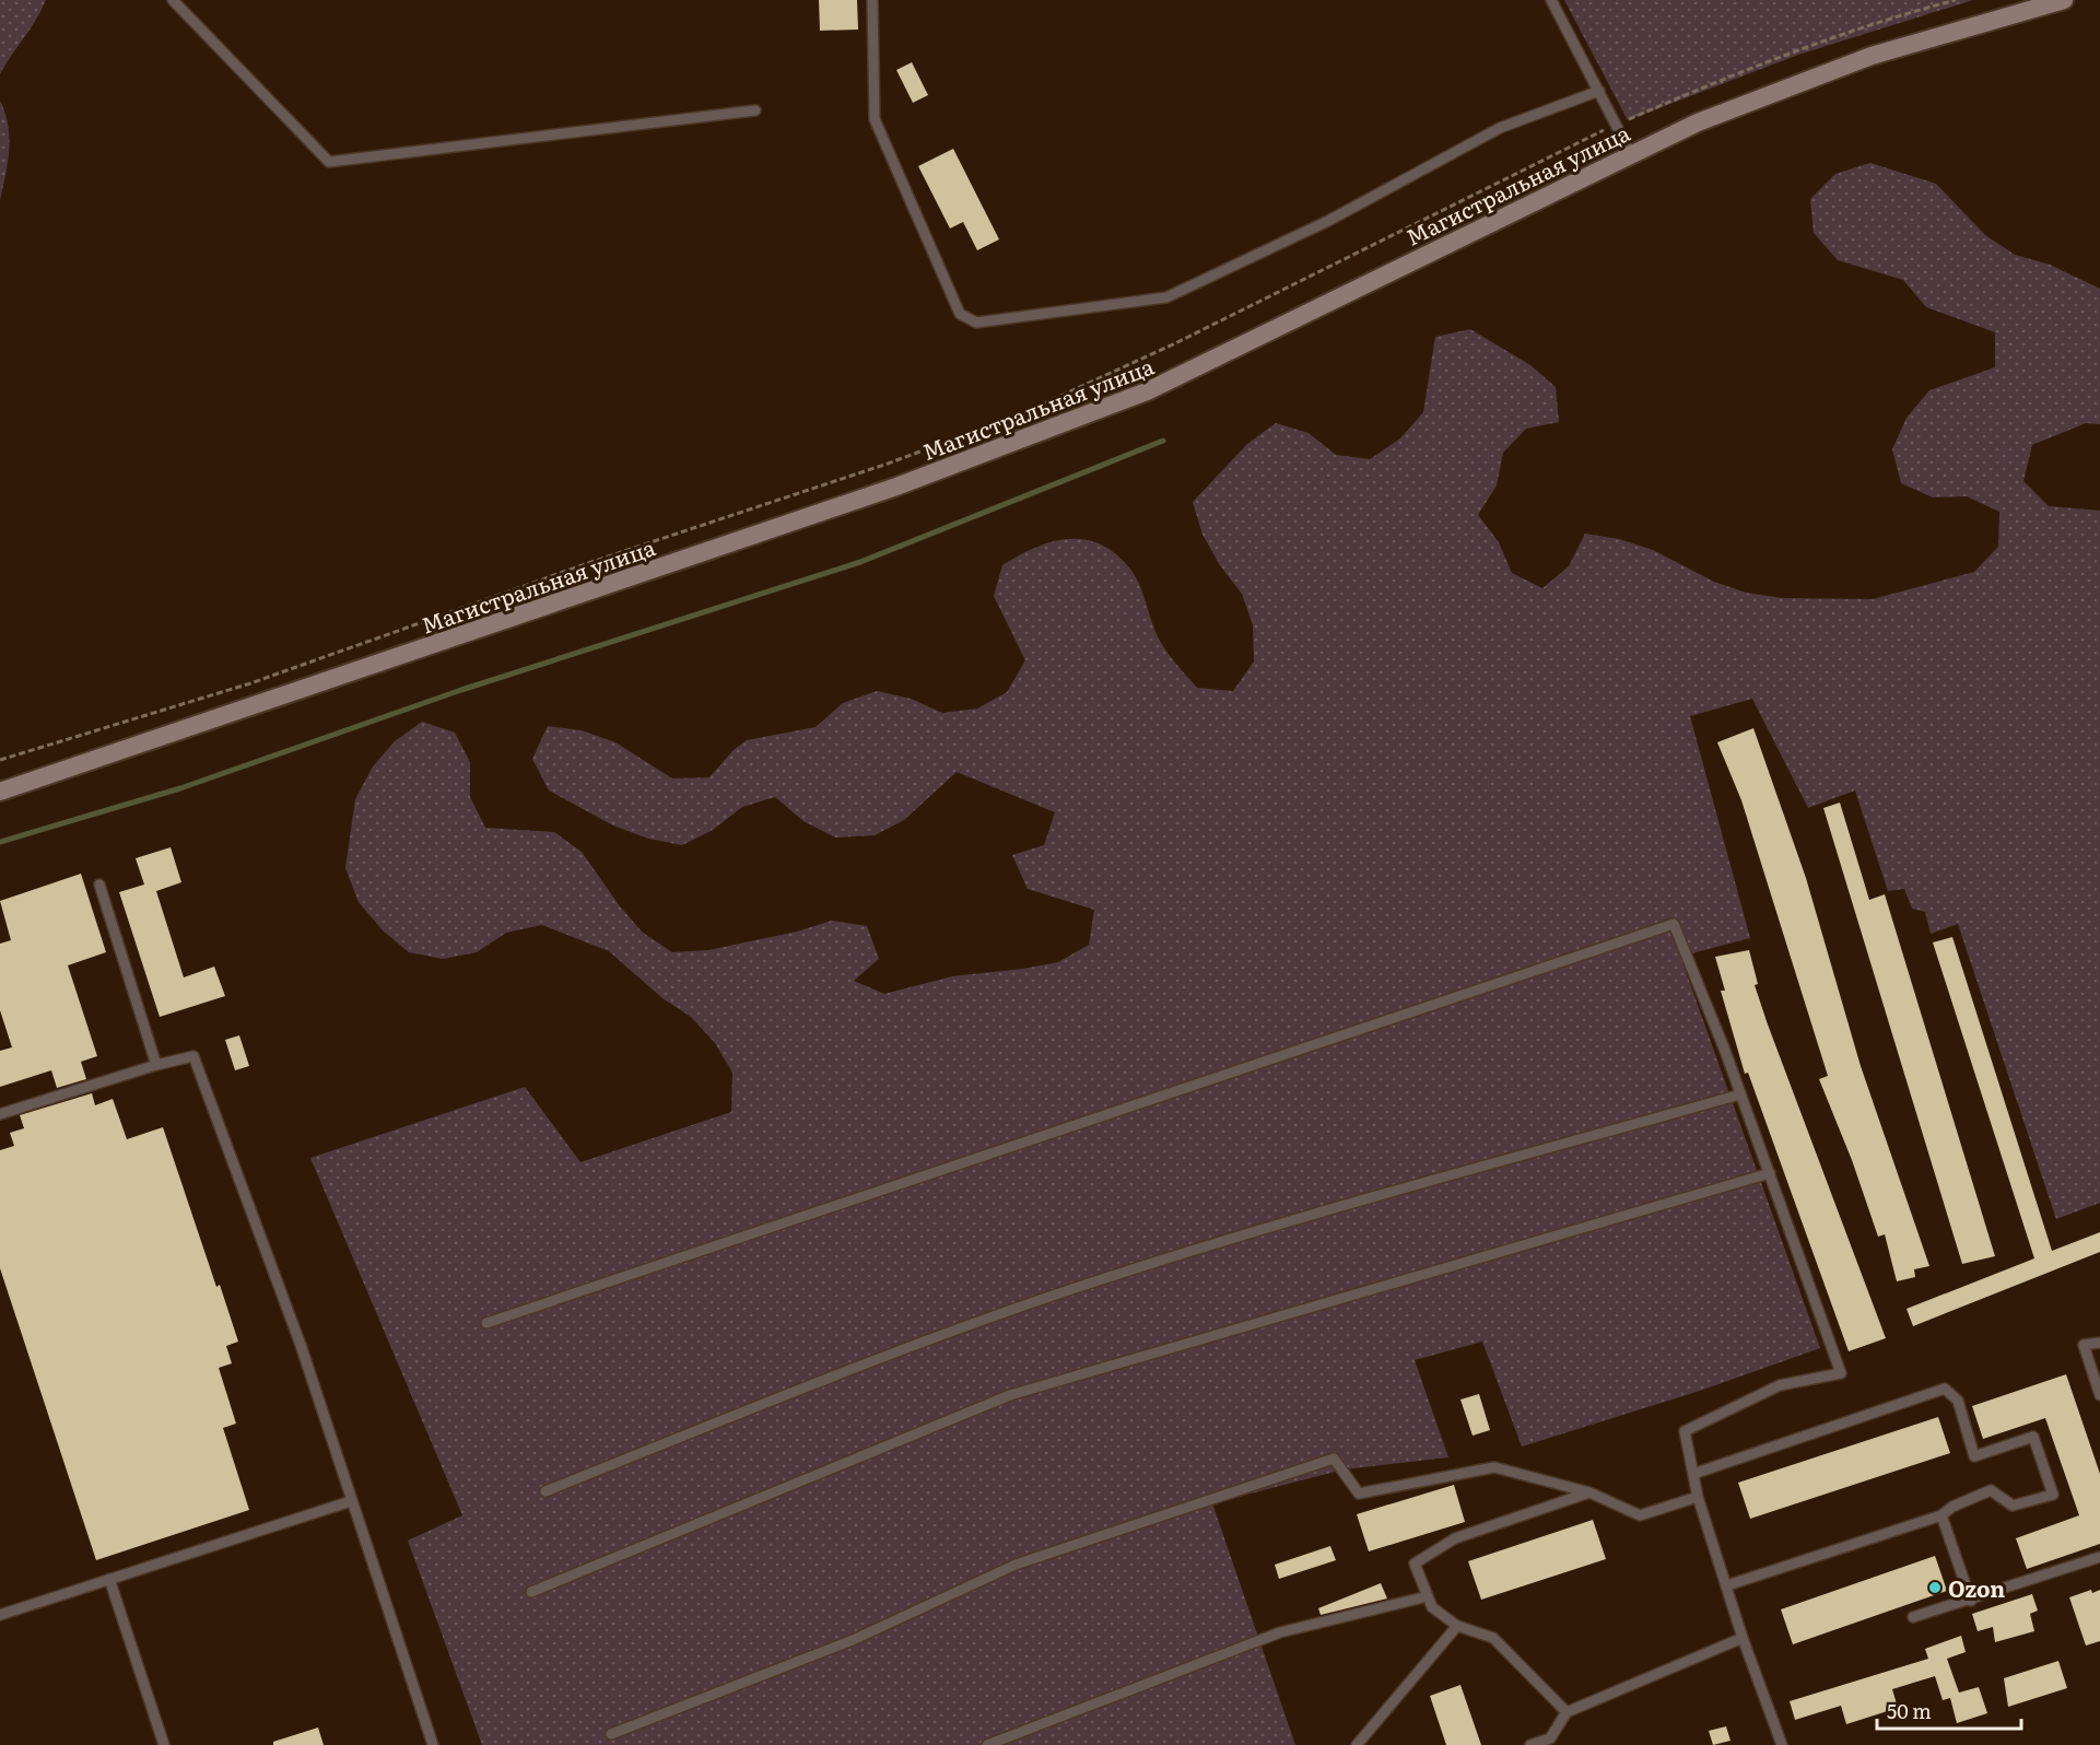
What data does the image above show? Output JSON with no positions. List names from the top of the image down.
{
  "streets": {
    "main road": ["Магистральная улица"]
  },
  "places": ["Ozon"],
  "scale_bar": "50 m"
}
